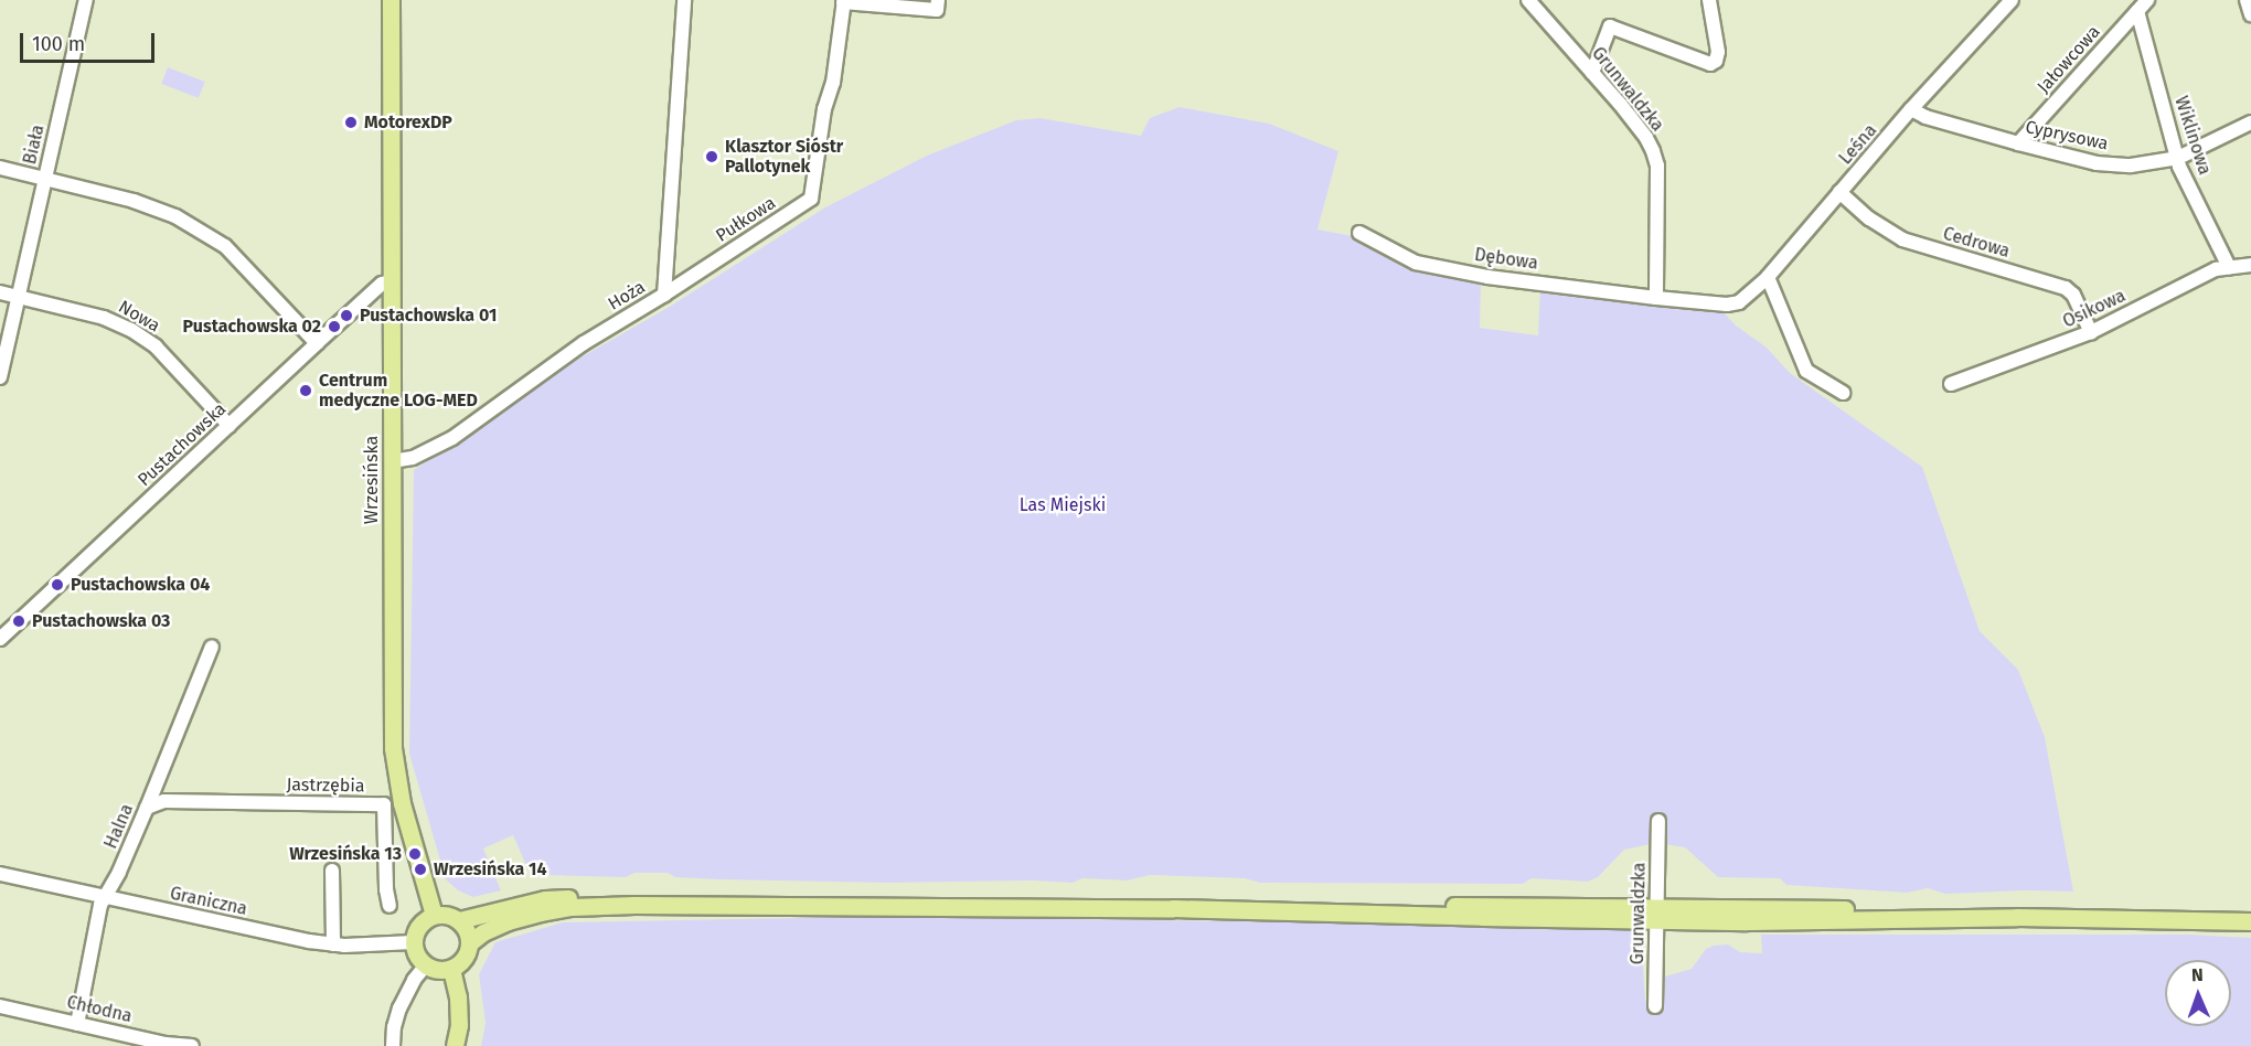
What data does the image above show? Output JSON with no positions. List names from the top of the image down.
{
  "streets": {
    "main road": ["Wrzesińska"],
    "street": [
      "Jałowcowa",
      "Grunwaldzka",
      "Cyprysowa",
      "Wiklinowa",
      "Biała",
      "Leśna",
      "Pułkowa",
      "Cedrowa",
      "Dębowa",
      "Hoża",
      "Osikowa",
      "Nowa",
      "Pustachowska",
      "Jastrzębia",
      "Halna",
      "Graniczna",
      "Chłodna"
    ]
  },
  "crossings": [
    ["Jałowcowa", "Cyprysowa"],
    ["Jałowcowa", "Wiklinowa"],
    ["Grunwaldzka", "Dębowa"],
    ["Cyprysowa", "Wiklinowa"],
    ["Cyprysowa", "Leśna"],
    ["Wiklinowa", "Osikowa"],
    ["Biała", "Nowa"],
    ["Leśna", "Cedrowa"],
    ["Leśna", "Dębowa"],
    ["Pułkowa", "Hoża"],
    ["Cedrowa", "Osikowa"],
    ["Hoża", "Wrzesińska"],
    ["Nowa", "Pustachowska"],
    ["Pustachowska", "Wrzesińska"],
    ["Wrzesińska", "Graniczna"],
    ["Jastrzębia", "Halna"],
    ["Halna", "Graniczna"],
    ["Halna", "Chłodna"]
  ],
  "parks": ["Las Miejski"],
  "places": [
    "MotorexDP",
    "Klasztor Sióstr Pallotynek",
    "Pustachowska 01",
    "Pustachowska 02",
    "Centrum medyczne LOG-MED",
    "Pustachowska 04",
    "Pustachowska 03",
    "Wrzesińska 13",
    "Wrzesińska 14"
  ],
  "scale_bar": "100 m",
  "north": "top"
}
